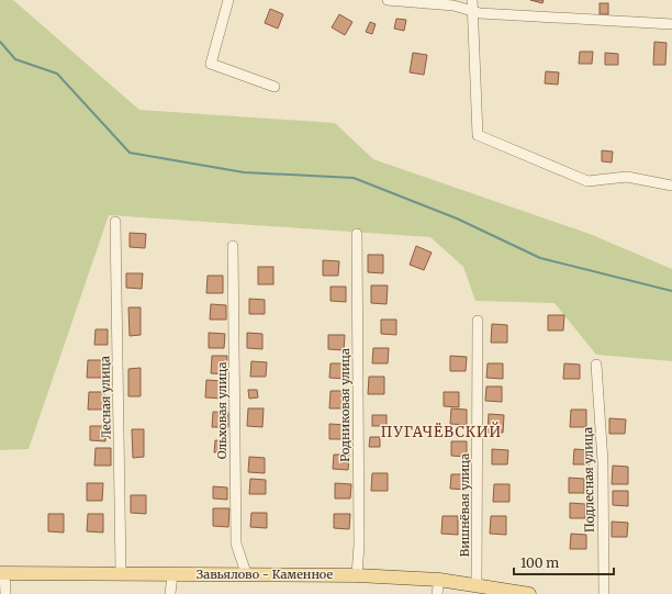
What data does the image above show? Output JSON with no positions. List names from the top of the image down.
{
  "streets": {
    "main road": ["Завьялово - Каменное"],
    "street": [
      "Лесная улица",
      "Родниковая улица",
      "Ольховая улица",
      "Подлесная улица",
      "Вишнёвая улица"
    ]
  },
  "crossings": [
    ["Лесная улица", "Завьялово - Каменное"],
    ["Родниковая улица", "Завьялово - Каменное"],
    ["Ольховая улица", "Завьялово - Каменное"],
    ["Вишнёвая улица", "Завьялово - Каменное"]
  ],
  "districts": ["ПУГАЧЁВСКИЙ"],
  "scale_bar": "100 m"
}
